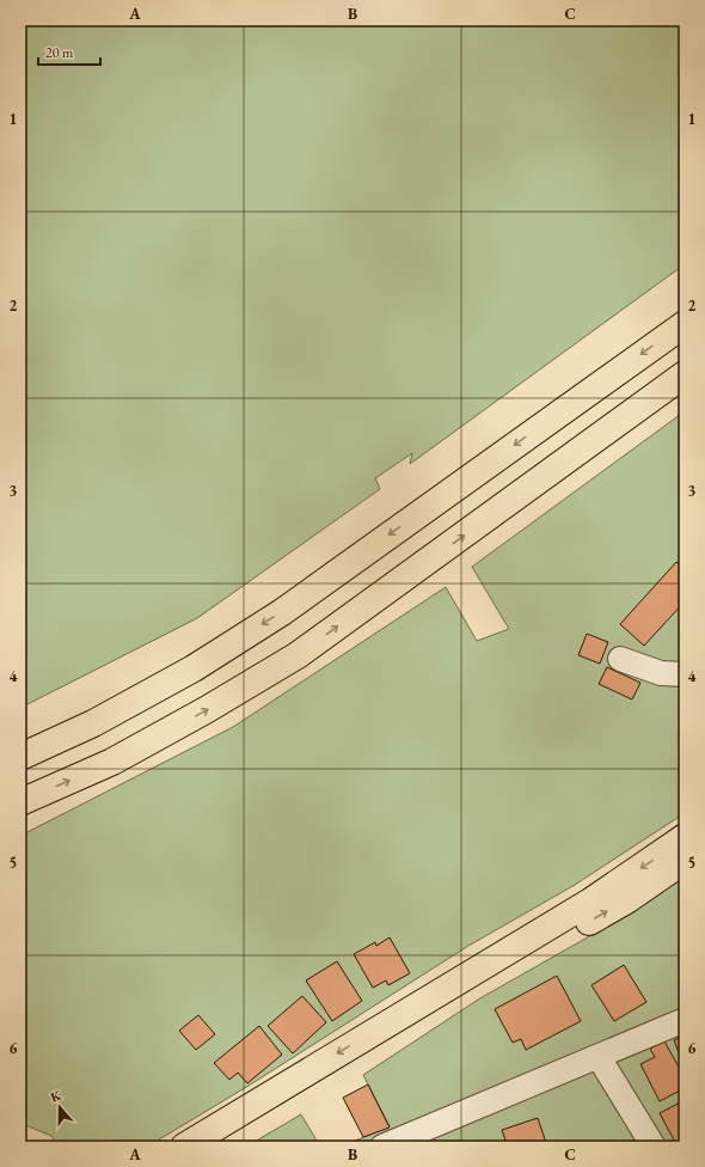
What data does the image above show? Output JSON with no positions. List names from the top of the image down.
{
  "scale_bar": "20 m",
  "north": "top",
  "grid": {
    "columns": ["A", "B", "C"],
    "rows": [
      "1",
      "2",
      "3",
      "4",
      "5",
      "6"
    ]
  }
}
